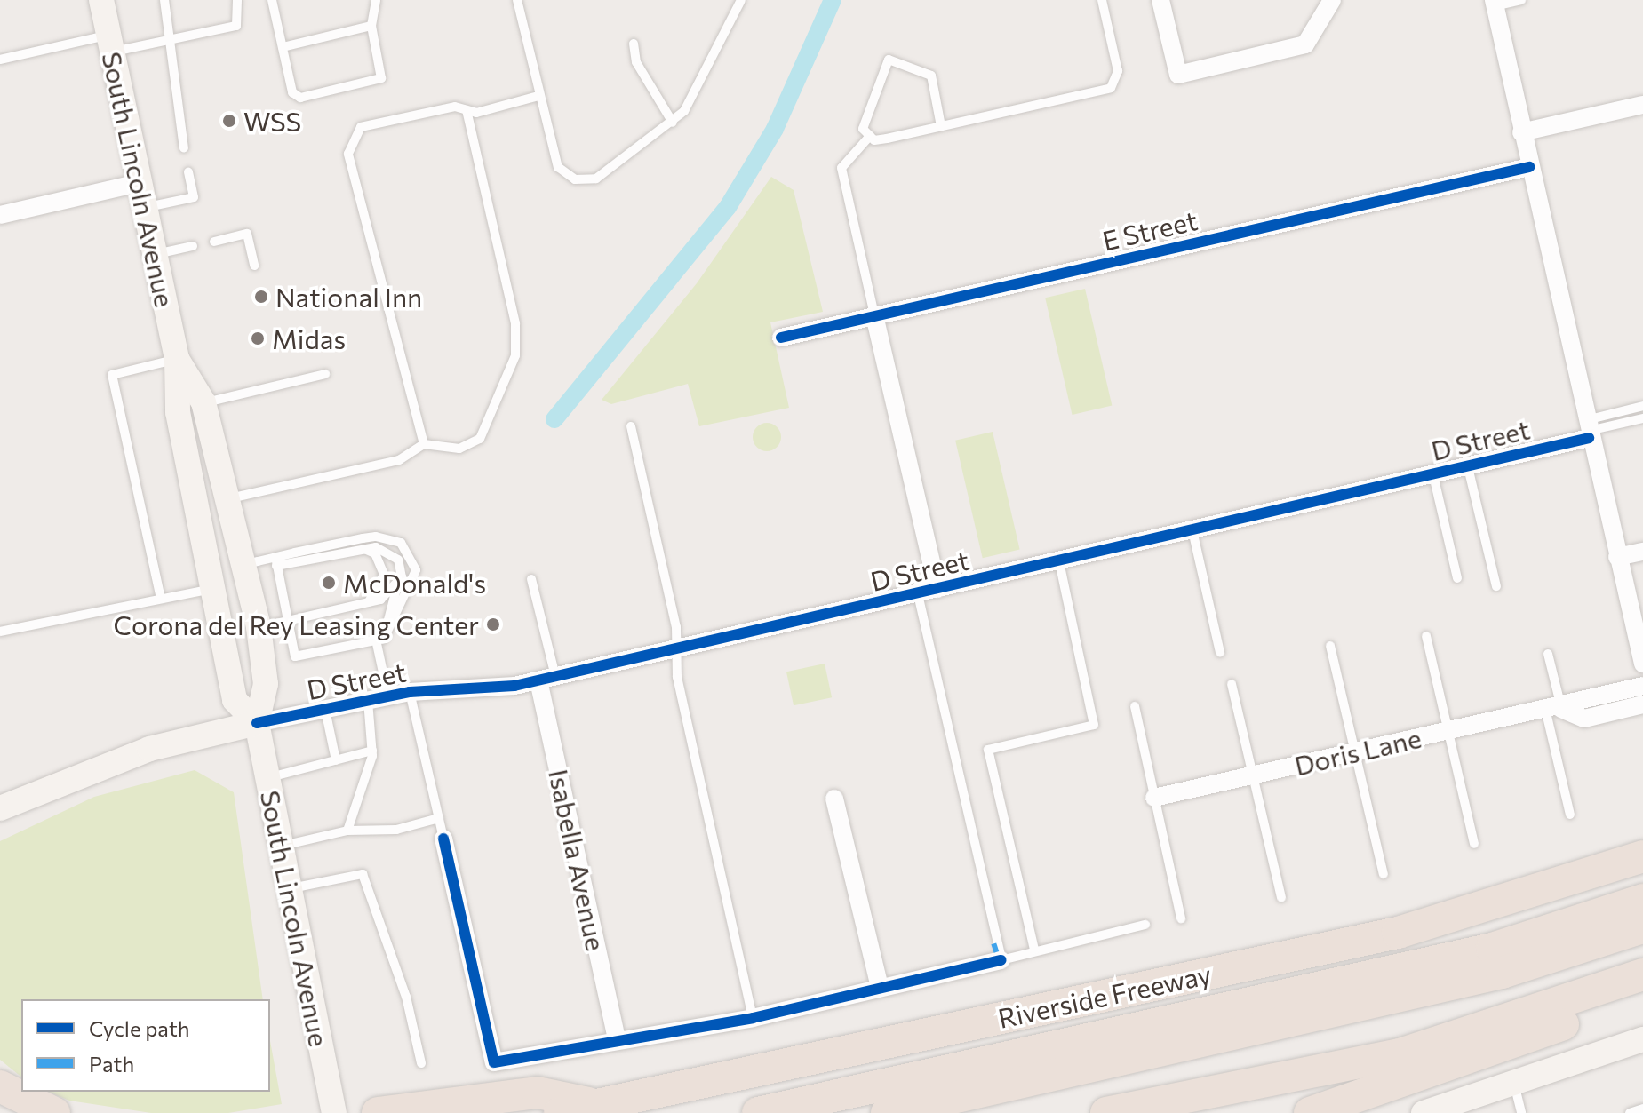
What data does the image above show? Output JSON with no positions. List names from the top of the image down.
{
  "streets": {
    "highway": ["Riverside Freeway"],
    "main road": ["South Lincoln Avenue"],
    "street": [
      "E Street",
      "D Street",
      "Doris Lane",
      "Isabella Avenue"
    ]
  },
  "crossings": [
    ["South Lincoln Avenue", "D Street"],
    ["D Street", "Isabella Avenue"]
  ],
  "places": [
    "WSS",
    "National Inn",
    "Midas",
    "McDonald's",
    "Corona del Rey Leasing Center"
  ],
  "legend": ["Cycle path", "Path"]
}
